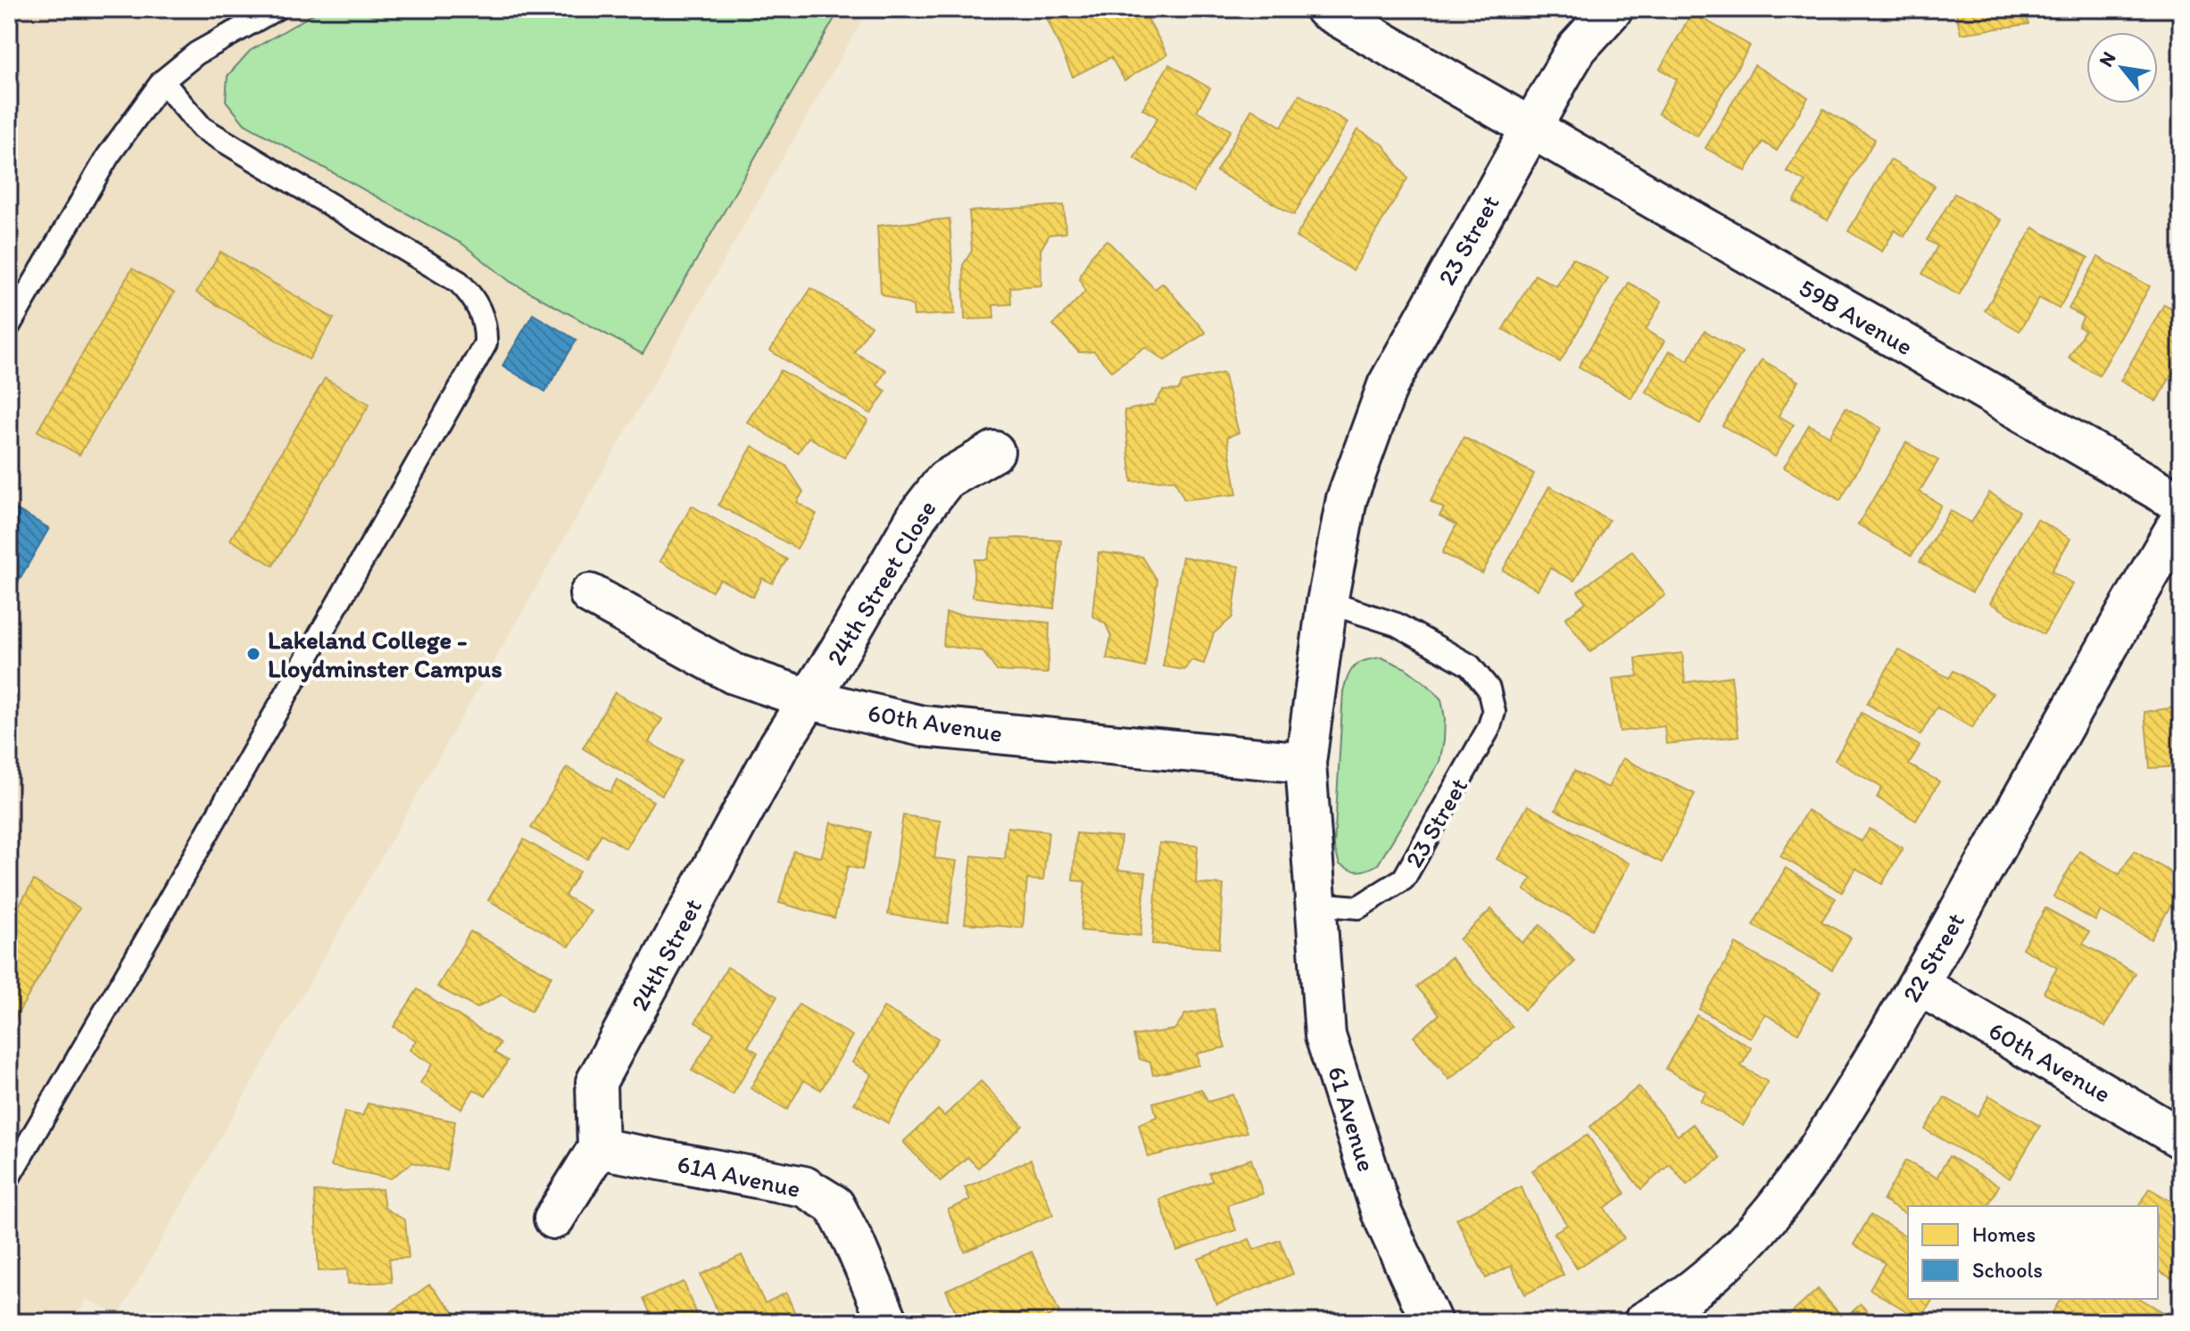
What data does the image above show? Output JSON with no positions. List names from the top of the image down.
{
  "streets": {
    "street": [
      "23 Street",
      "59B Avenue",
      "24th Street Close",
      "60th Avenue",
      "24th Street",
      "22 Street",
      "61 Avenue",
      "61A Avenue"
    ]
  },
  "crossings": [
    ["23 Street", "59B Avenue"],
    ["23 Street", "60th Avenue"],
    ["23 Street", "61 Avenue"],
    ["24th Street Close", "60th Avenue"],
    ["24th Street Close", "24th Street"],
    ["60th Avenue", "24th Street"],
    ["60th Avenue", "22 Street"],
    ["24th Street", "61A Avenue"]
  ],
  "places": ["Lakeland College - Lloydminster Campus"],
  "legend": ["Homes", "Schools"],
  "north": "top left"
}
